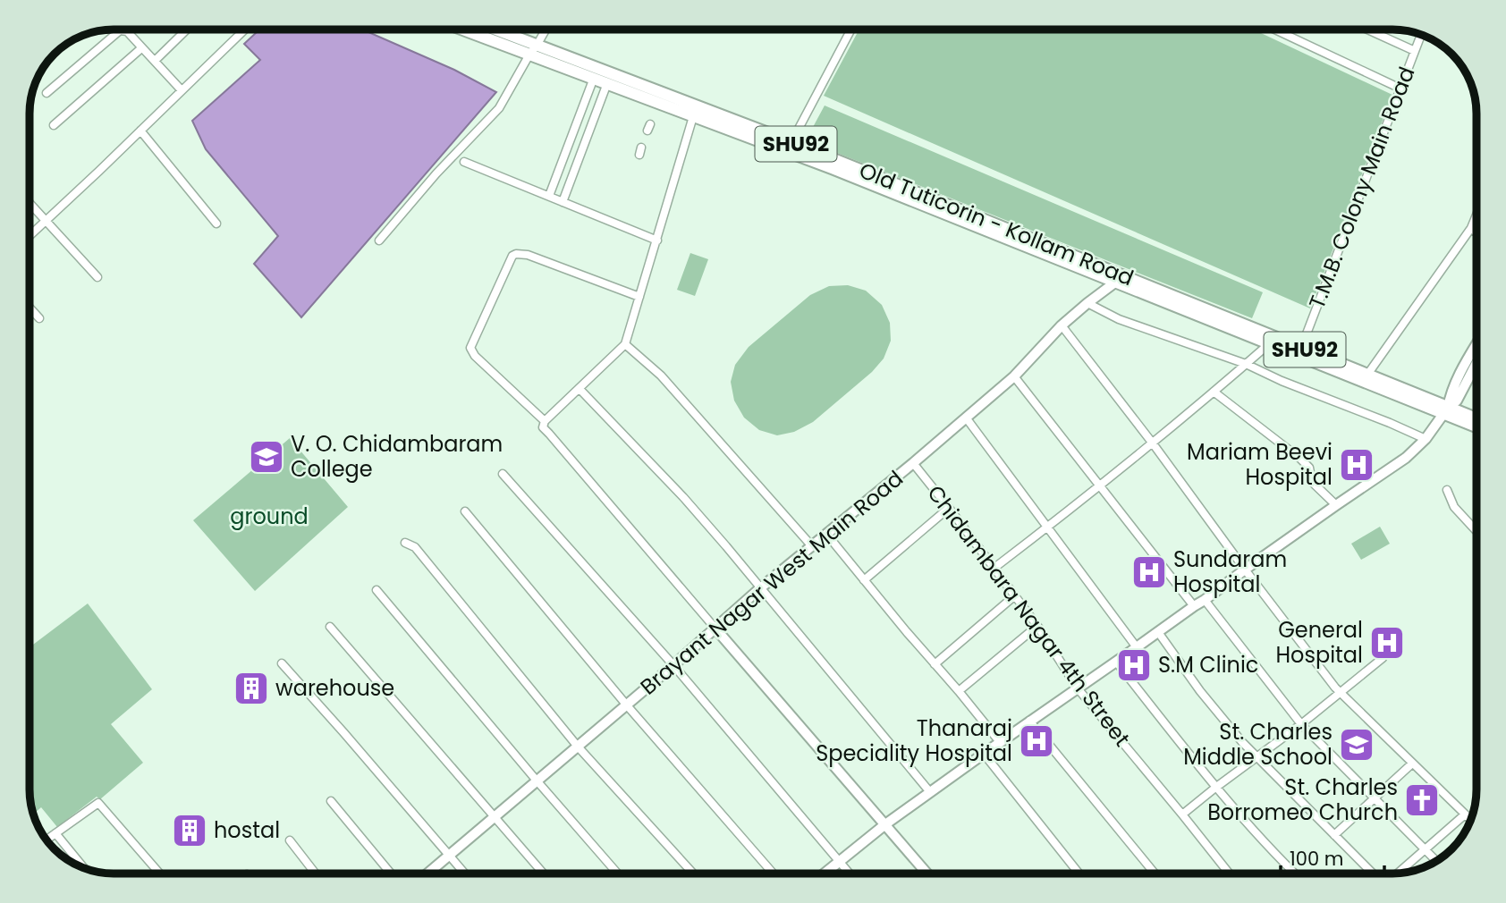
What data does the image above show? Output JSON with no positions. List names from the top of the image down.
{
  "streets": {
    "main road": ["SHU92", "Old Tuticorin - Kollam Road"],
    "street": ["T.M.B. Colony Main Road", "Brayant Nagar West Main Road", "Chidambara Nagar 4th Street"]
  },
  "crossings": [
    ["T.M.B. Colony Main Road", "Old Tuticorin - Kollam Road"],
    ["Old Tuticorin - Kollam Road", "Brayant Nagar West Main Road"],
    ["Brayant Nagar West Main Road", "Chidambara Nagar 4th Street"]
  ],
  "parks": ["ground"],
  "places": {
    "school or university": ["V. O. Chidambaram College", "St. Charles Middle School"],
    "hospital": [
      "Mariam Beevi Hospital",
      "Sundaram Hospital",
      "General Hospital",
      "S.M Clinic",
      "Thanaraj Speciality Hospital"
    ],
    "building": ["warehouse", "hostal"],
    "church": ["St. Charles Borromeo Church"]
  },
  "scale_bar": "100 m"
}
